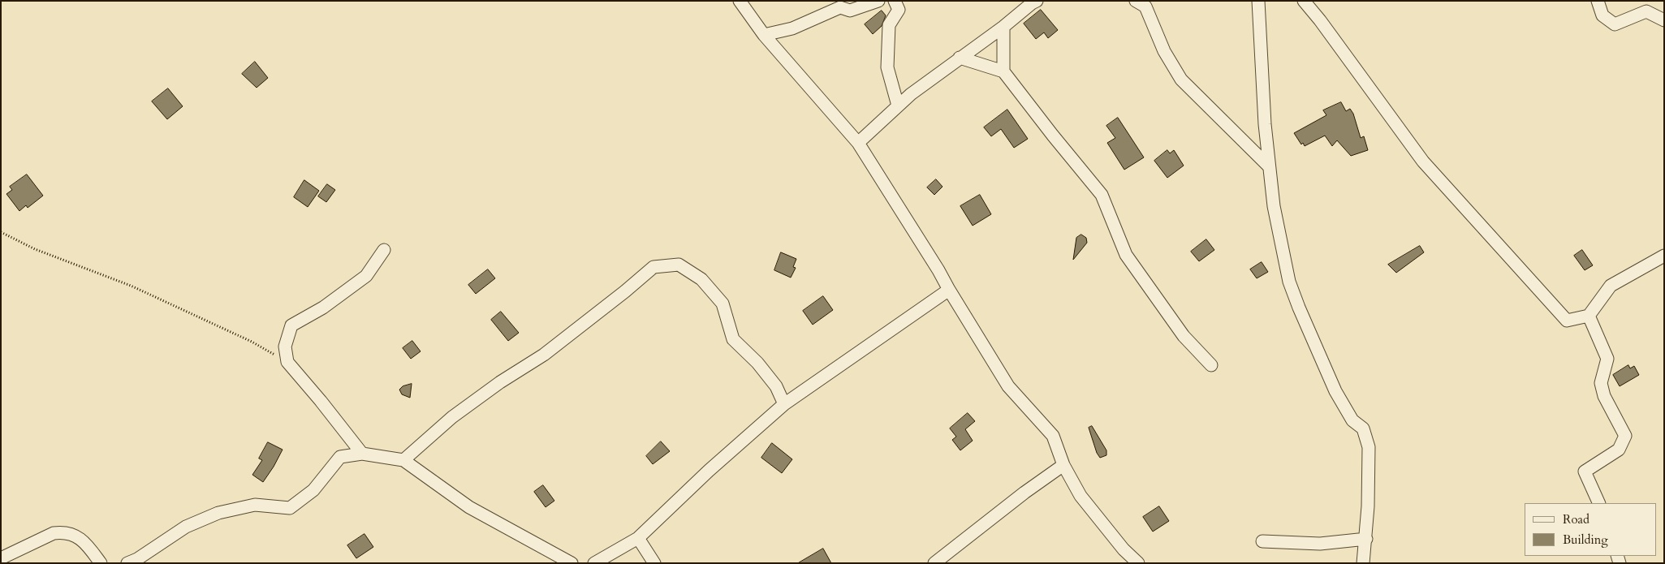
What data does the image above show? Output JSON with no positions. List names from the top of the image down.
{
  "legend": ["Road", "Building"]
}
